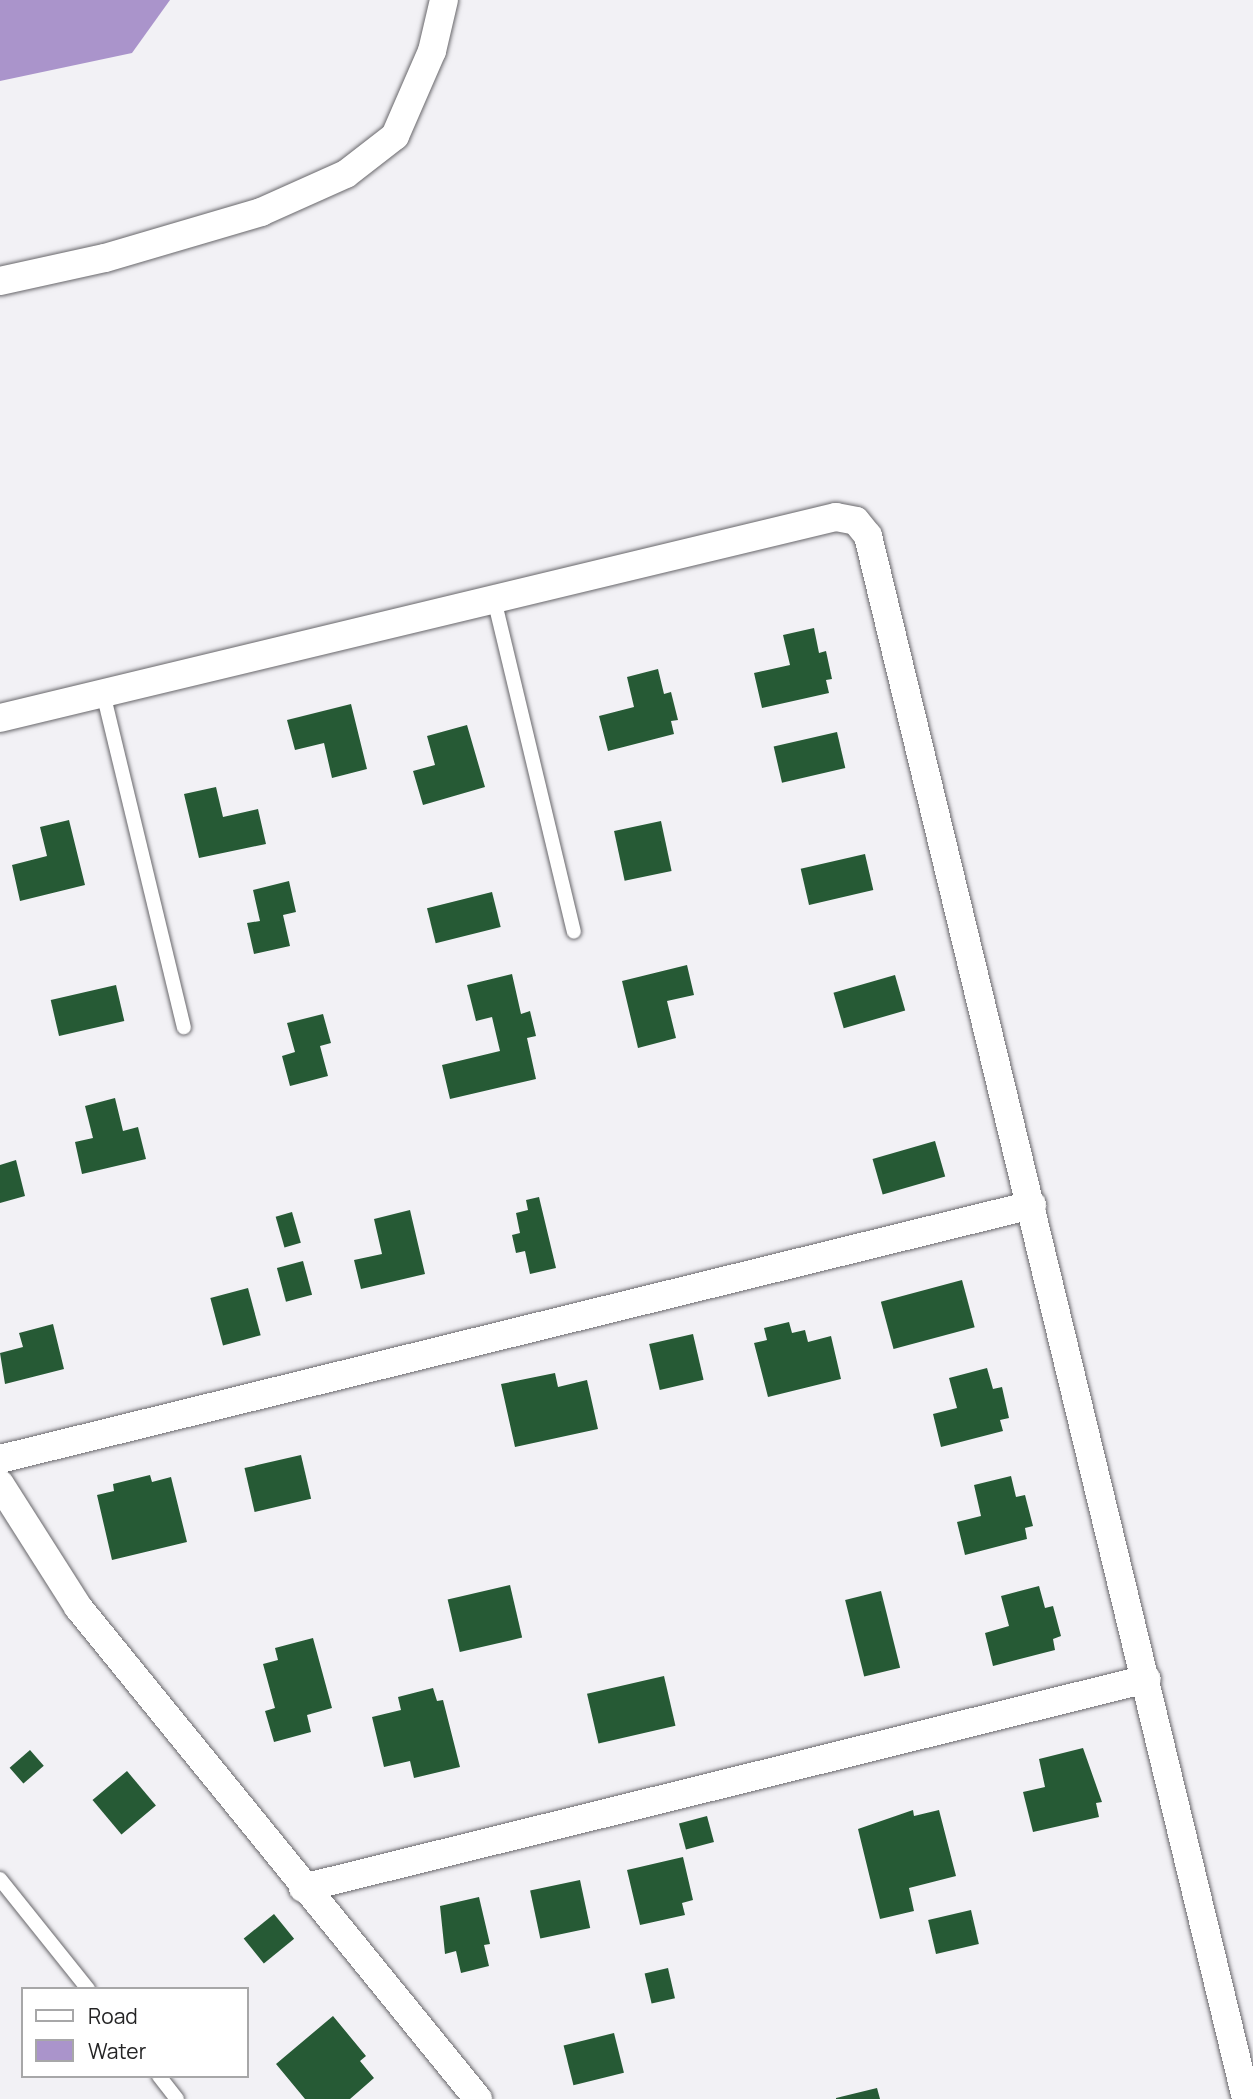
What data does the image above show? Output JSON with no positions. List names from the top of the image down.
{
  "legend": ["Road", "Water"]
}
